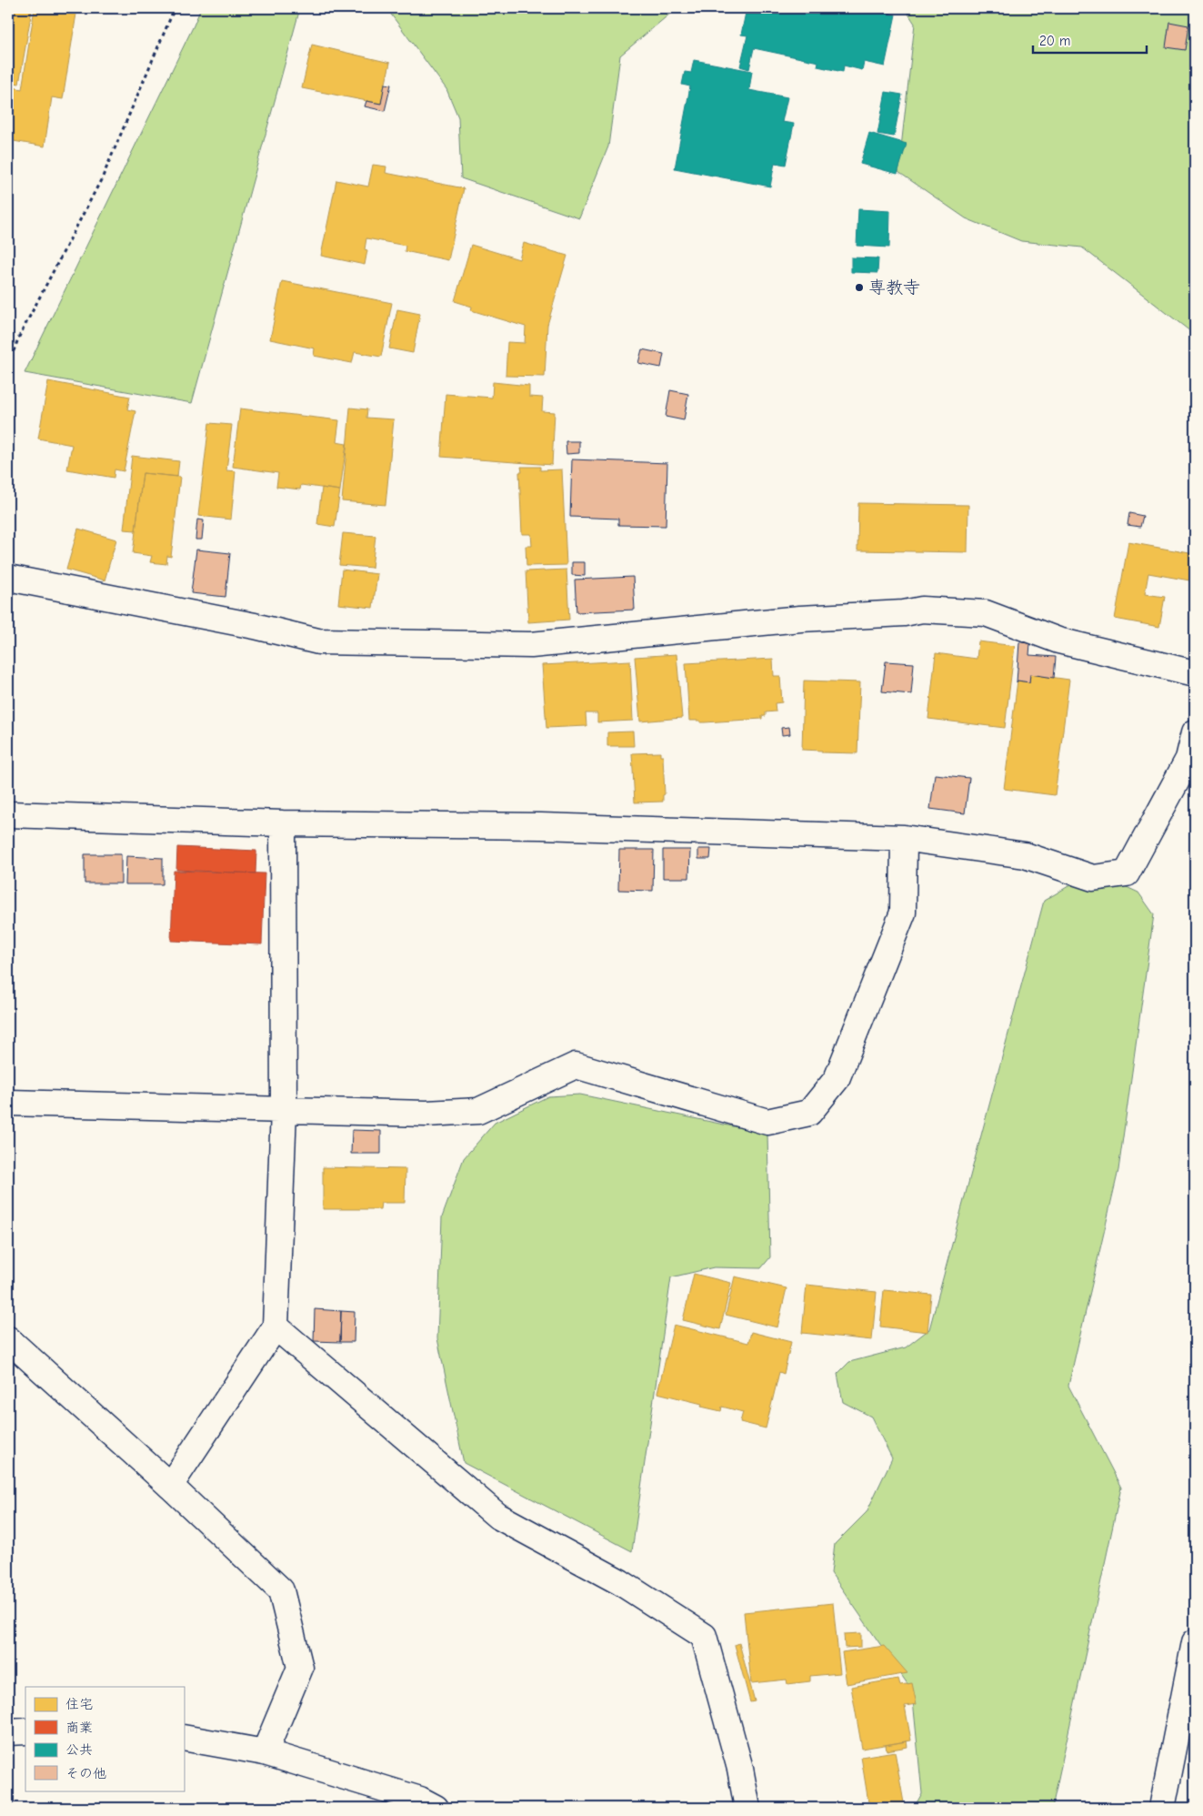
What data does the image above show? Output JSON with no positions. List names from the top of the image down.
{
  "places": ["専教寺"],
  "legend": [
    "住宅",
    "商業",
    "公共",
    "その他"
  ],
  "scale_bar": "20 m"
}
